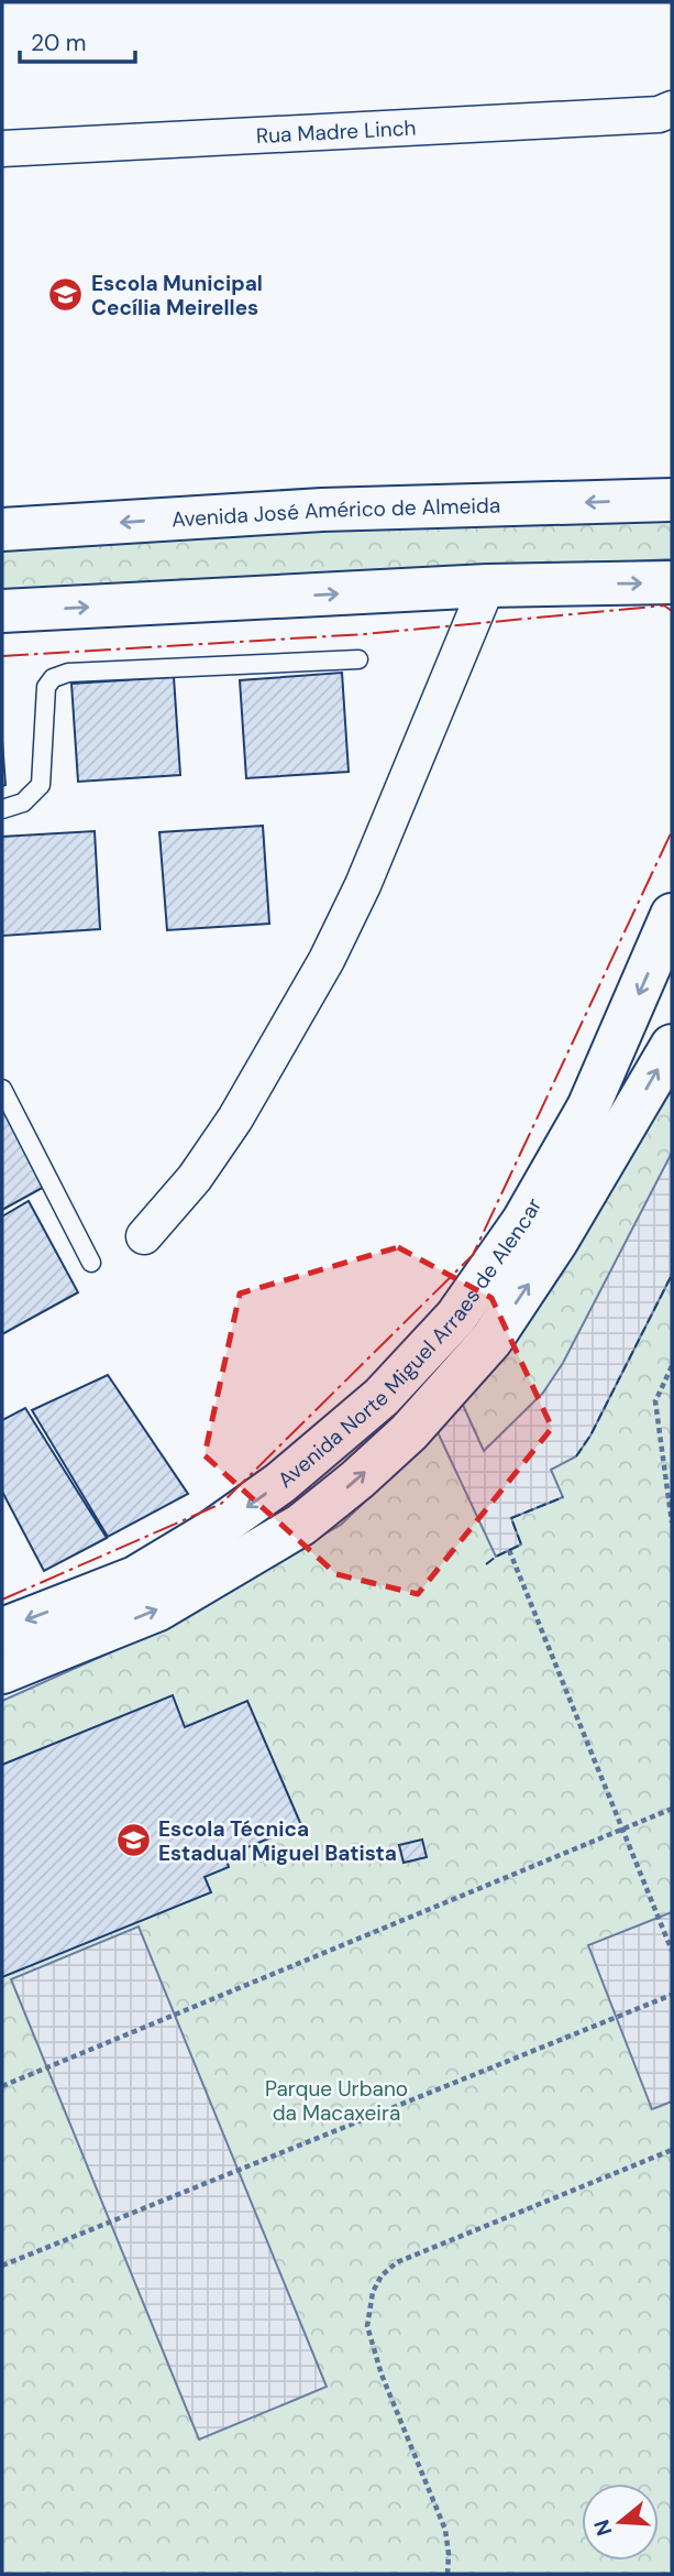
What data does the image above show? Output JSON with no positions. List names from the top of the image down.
{
  "streets": {
    "main road": ["Avenida José Américo de Almeida", "Avenida Norte Miguel Arraes de Alencar"],
    "street": ["Rua Madre Linch"]
  },
  "parks": ["Parque Urbano da Macaxeira"],
  "places": {
    "school or university": ["Escola Municipal Cecília Meirelles", "Escola Técnica Estadual Miguel Batista"]
  },
  "scale_bar": "20 m",
  "north": "left"
}
